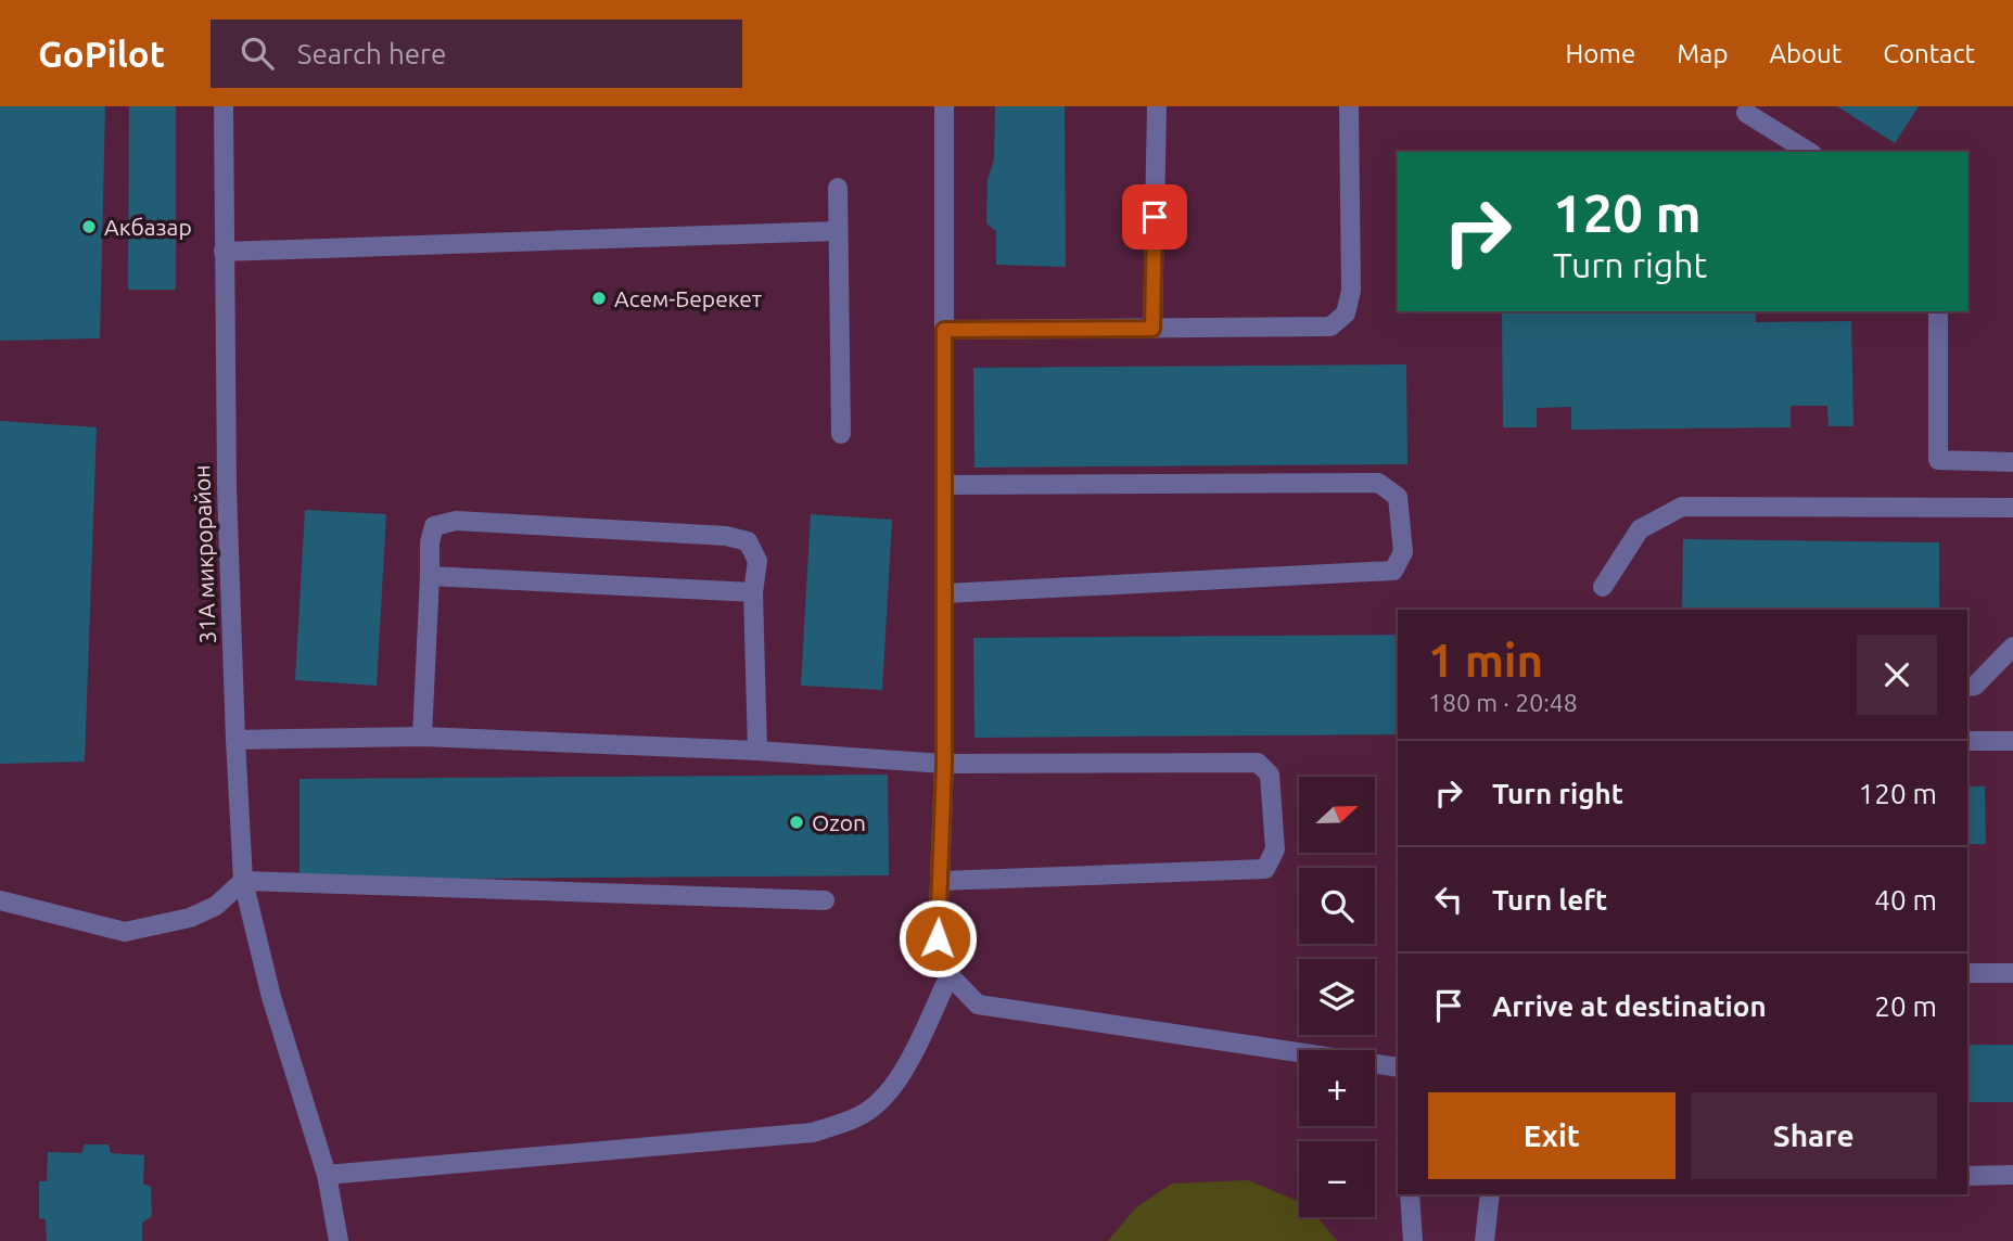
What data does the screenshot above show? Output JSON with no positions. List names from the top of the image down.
{
  "streets": {
    "street": ["31А микрорайон"]
  },
  "places": ["Акбазар", "Асем-Берекет", "Ozon"],
  "north": "right",
  "page": {
    "header": "GoPilot",
    "search": "Search here",
    "nav": [
      "Home",
      "Map",
      "About",
      "Contact"
    ],
    "turn": ["120 m", "Turn right"],
    "heading": ["1 min", "180 m · 20:48"],
    "list": [
      {
        "name": "Turn right",
        "value": "120 m"
      },
      {
        "name": "Turn left",
        "value": "40 m"
      },
      {
        "name": "Arrive at destination",
        "value": "20 m"
      }
    ],
    "map_buttons": ["+", "−"],
    "buttons": ["Exit", "Share"]
  }
}
